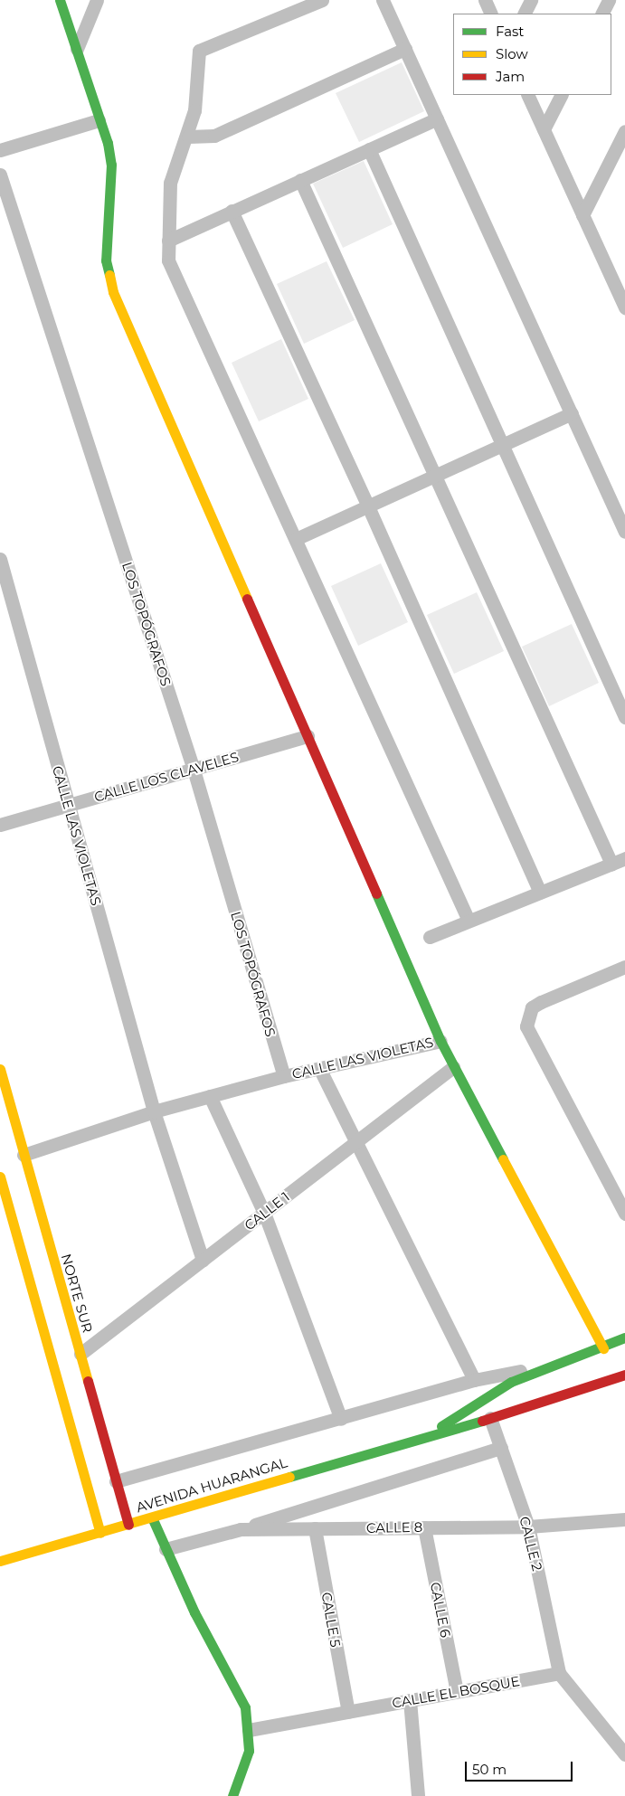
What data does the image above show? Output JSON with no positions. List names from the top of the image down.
{
  "streets": {
    "street": [
      "LOS TOPÓGRAFOS",
      "CALLE LOS CLAVELES",
      "CALLE LAS VIOLETAS",
      "CALLE 1",
      "NORTE SUR",
      "AVENIDA HUARANGAL",
      "CALLE 8",
      "CALLE 2",
      "CALLE 6",
      "CALLE 5",
      "CALLE EL BOSQUE"
    ]
  },
  "crossings": [
    ["LOS TOPÓGRAFOS", "CALLE LOS CLAVELES"],
    ["LOS TOPÓGRAFOS", "CALLE LAS VIOLETAS"],
    ["CALLE LOS CLAVELES", "CALLE LAS VIOLETAS"],
    ["CALLE LAS VIOLETAS", "CALLE 1"],
    ["CALLE LAS VIOLETAS", "NORTE SUR"],
    ["CALLE 1", "NORTE SUR"],
    ["NORTE SUR", "AVENIDA HUARANGAL"],
    ["AVENIDA HUARANGAL", "CALLE 2"],
    ["CALLE 8", "CALLE 2"],
    ["CALLE 8", "CALLE 6"],
    ["CALLE 8", "CALLE 5"],
    ["CALLE 2", "CALLE EL BOSQUE"],
    ["CALLE 6", "CALLE EL BOSQUE"],
    ["CALLE 5", "CALLE EL BOSQUE"]
  ],
  "legend": ["Fast", "Slow", "Jam"],
  "scale_bar": "50 m"
}
